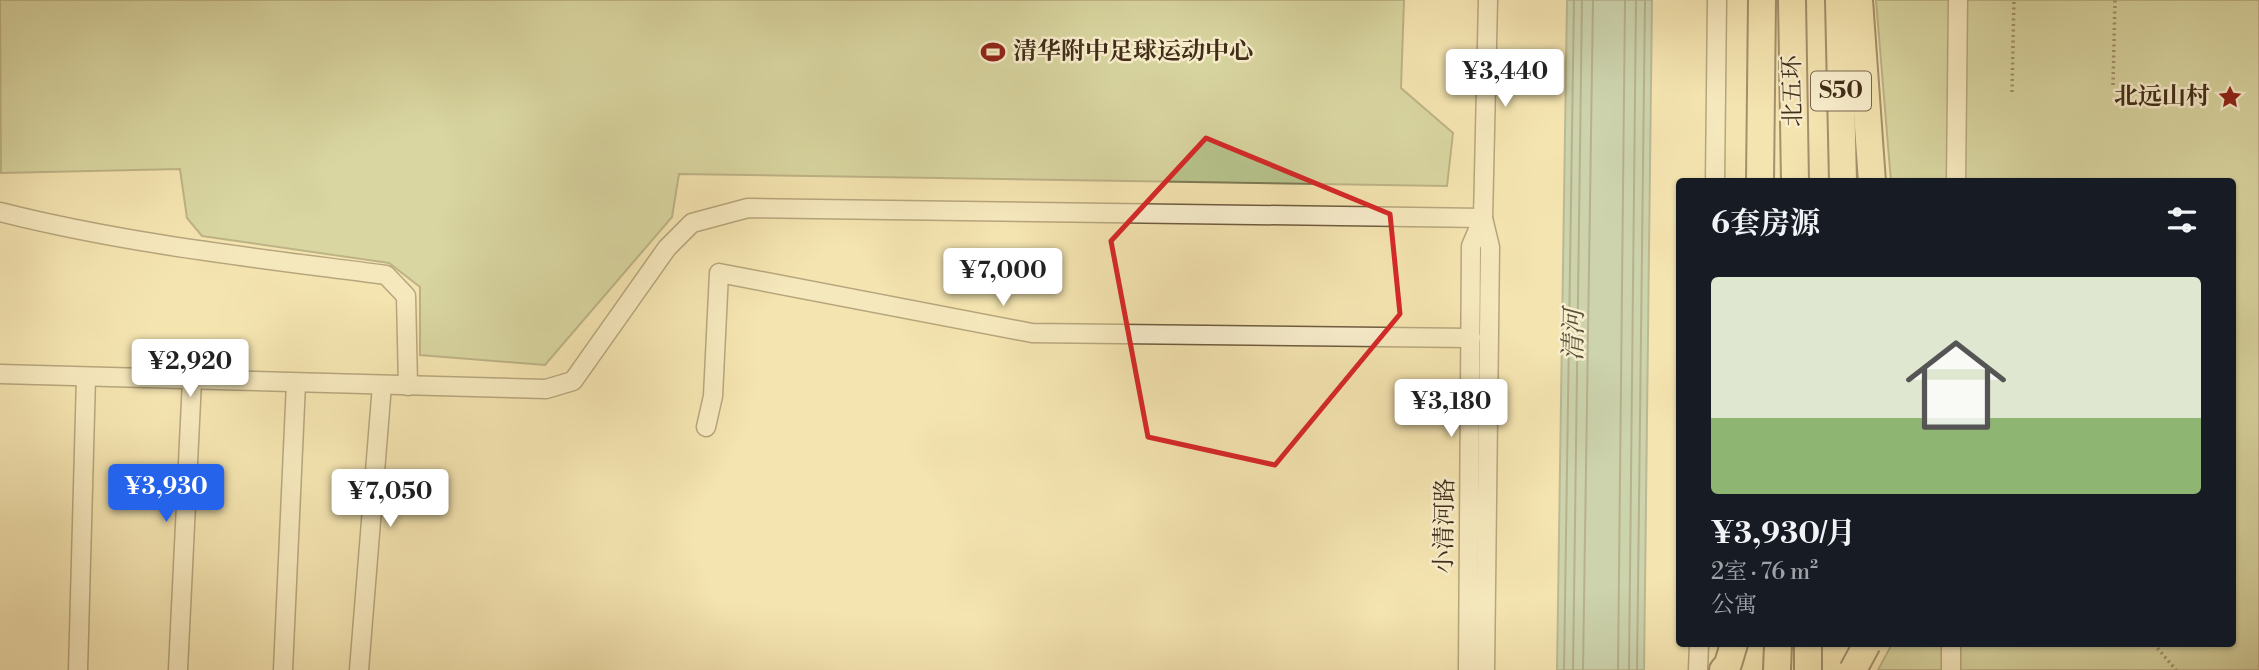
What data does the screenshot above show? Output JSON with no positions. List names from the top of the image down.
{
  "streets": {
    "highway": ["北五环", "S50"],
    "street": ["小清河路"]
  },
  "water": ["清河"],
  "places": {
    "sports": ["清华附中足球运动中心"],
    "place": ["北远山村"]
  },
  "page": {
    "price": [
      "¥3,440",
      "¥7,000",
      "¥2,920",
      "¥3,180",
      "¥3,930",
      "¥7,050"
    ],
    "heading": "6套房源",
    "list": [
      {
        "name": "¥3,930/月",
        "note": "2室 · 76 m² · 公寓"
      }
    ]
  }
}
